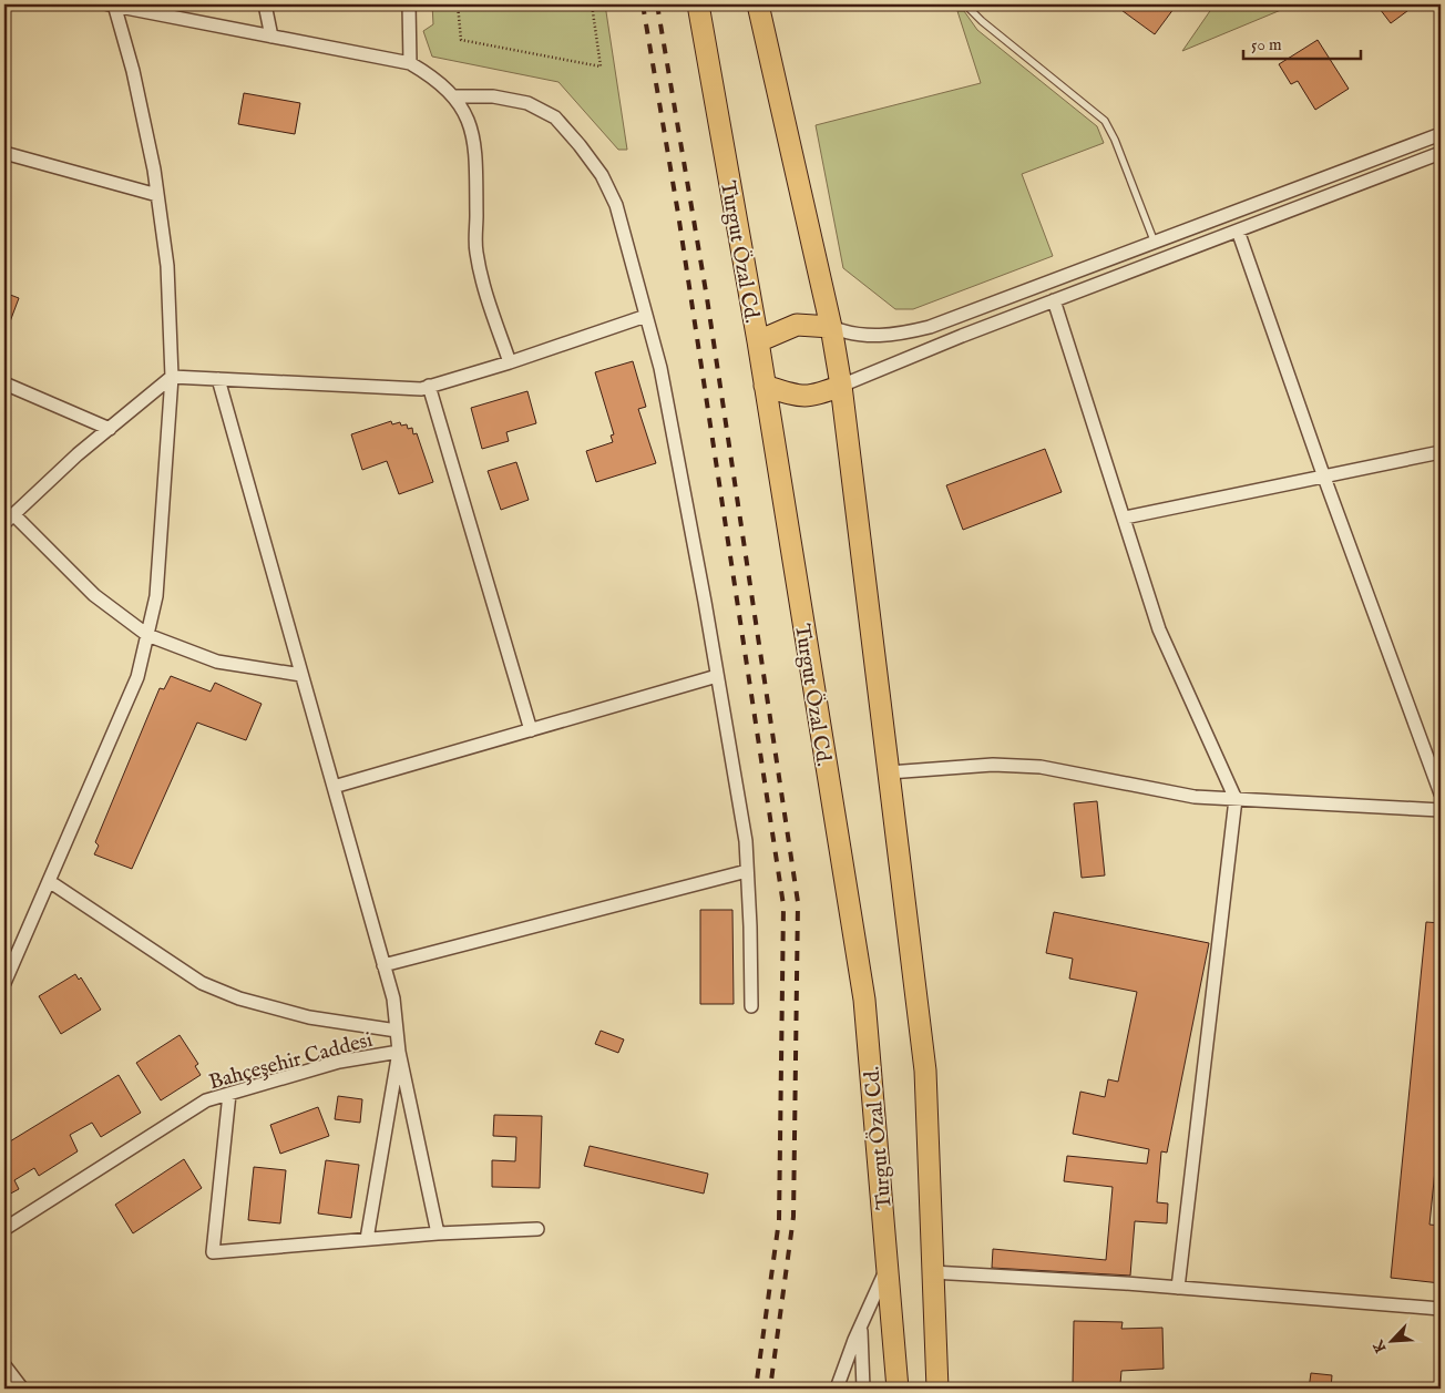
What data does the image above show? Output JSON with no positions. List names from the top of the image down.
{
  "streets": {
    "main road": ["Turgut Özal Cd."],
    "street": ["Bahçeşehir Caddesi"]
  },
  "scale_bar": "50 m",
  "north": "bottom left"
}
